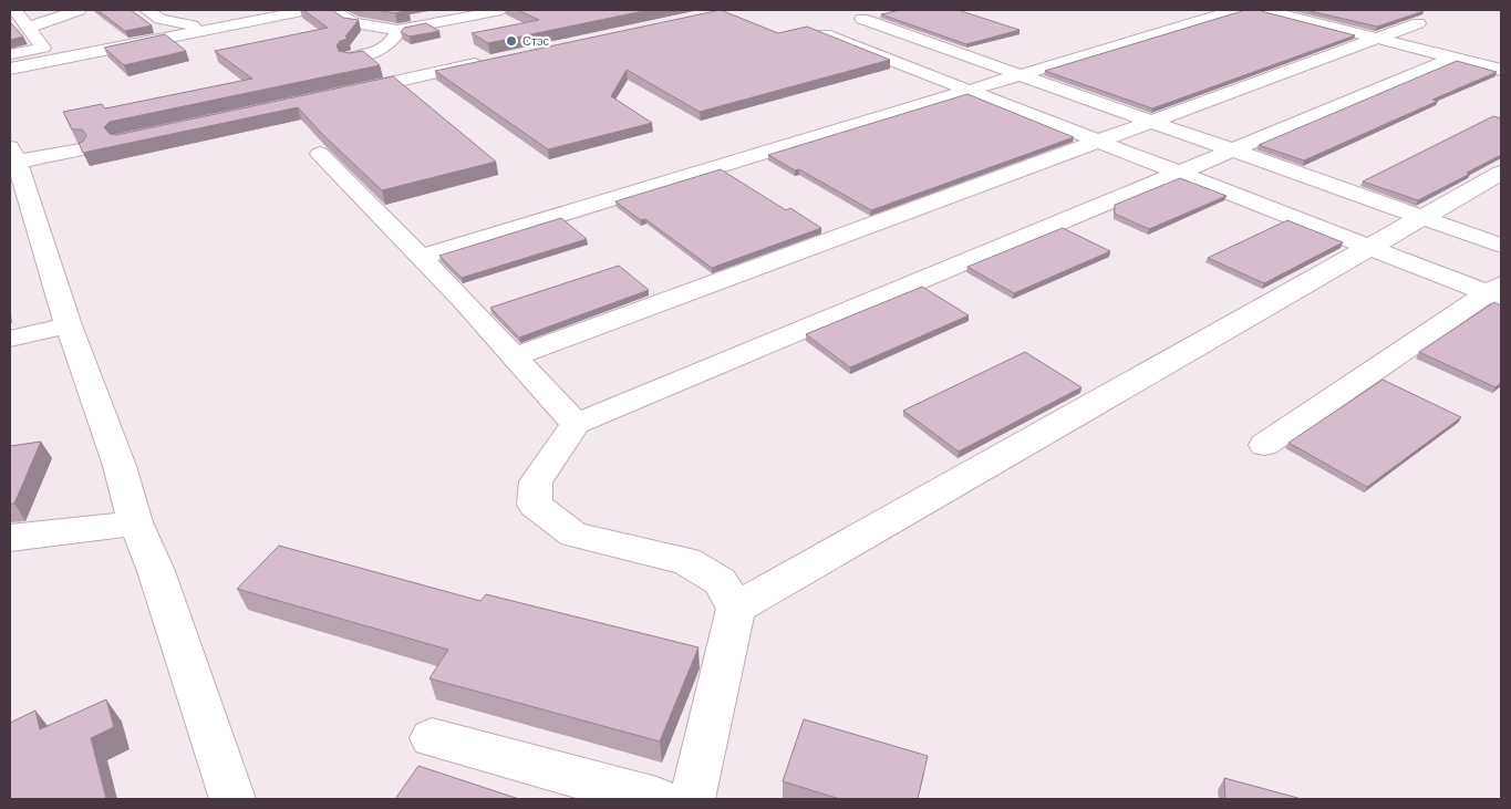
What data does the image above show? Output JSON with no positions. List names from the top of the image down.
{
  "places": ["Стэс"]
}
